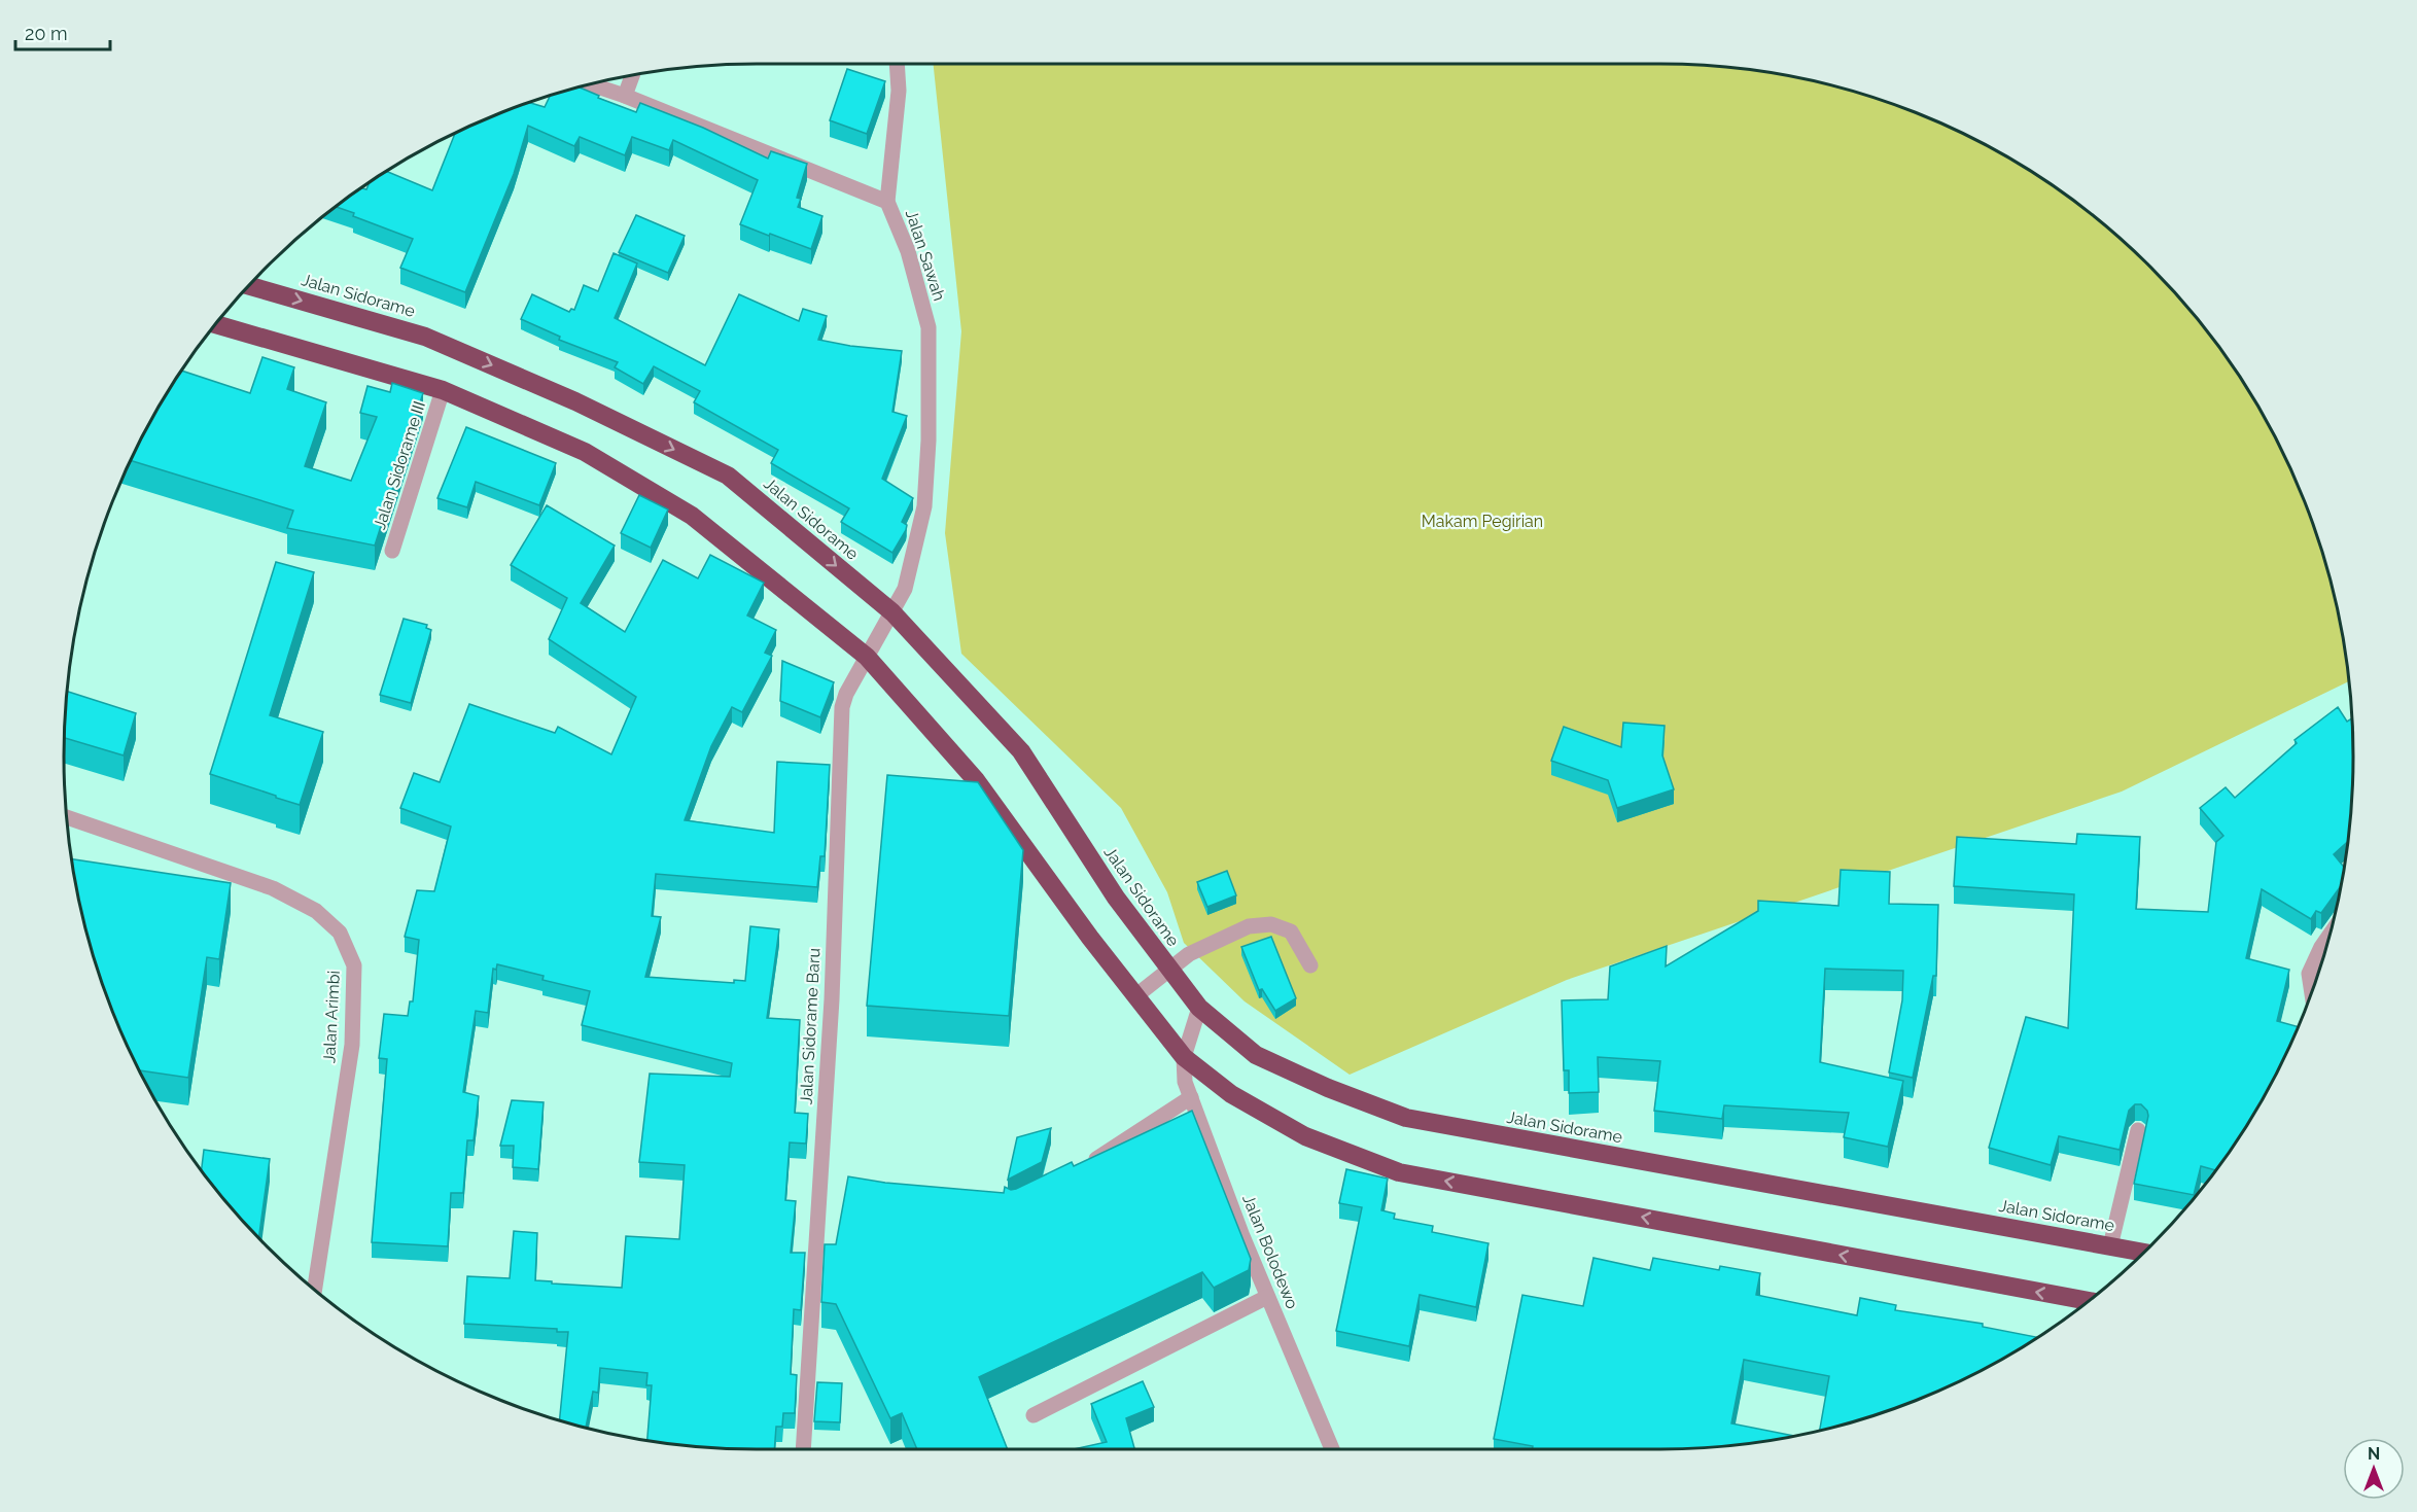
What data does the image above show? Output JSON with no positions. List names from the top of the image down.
{
  "streets": {
    "highway": ["Jalan Sidorame"],
    "street": [
      "Jalan Sawah",
      "Jalan Sidorame III",
      "Jalan Arimbi",
      "Jalan Sidorame Baru",
      "Jalan Bolodewo"
    ]
  },
  "crossings": [
    ["Jalan Sawah", "Jalan Sidorame"],
    ["Jalan Sawah", "Jalan Sidorame Baru"],
    ["Jalan Sidorame", "Jalan Sidorame Baru"]
  ],
  "parks": ["Makam Pegirian"],
  "scale_bar": "20 m",
  "north": "top"
}
